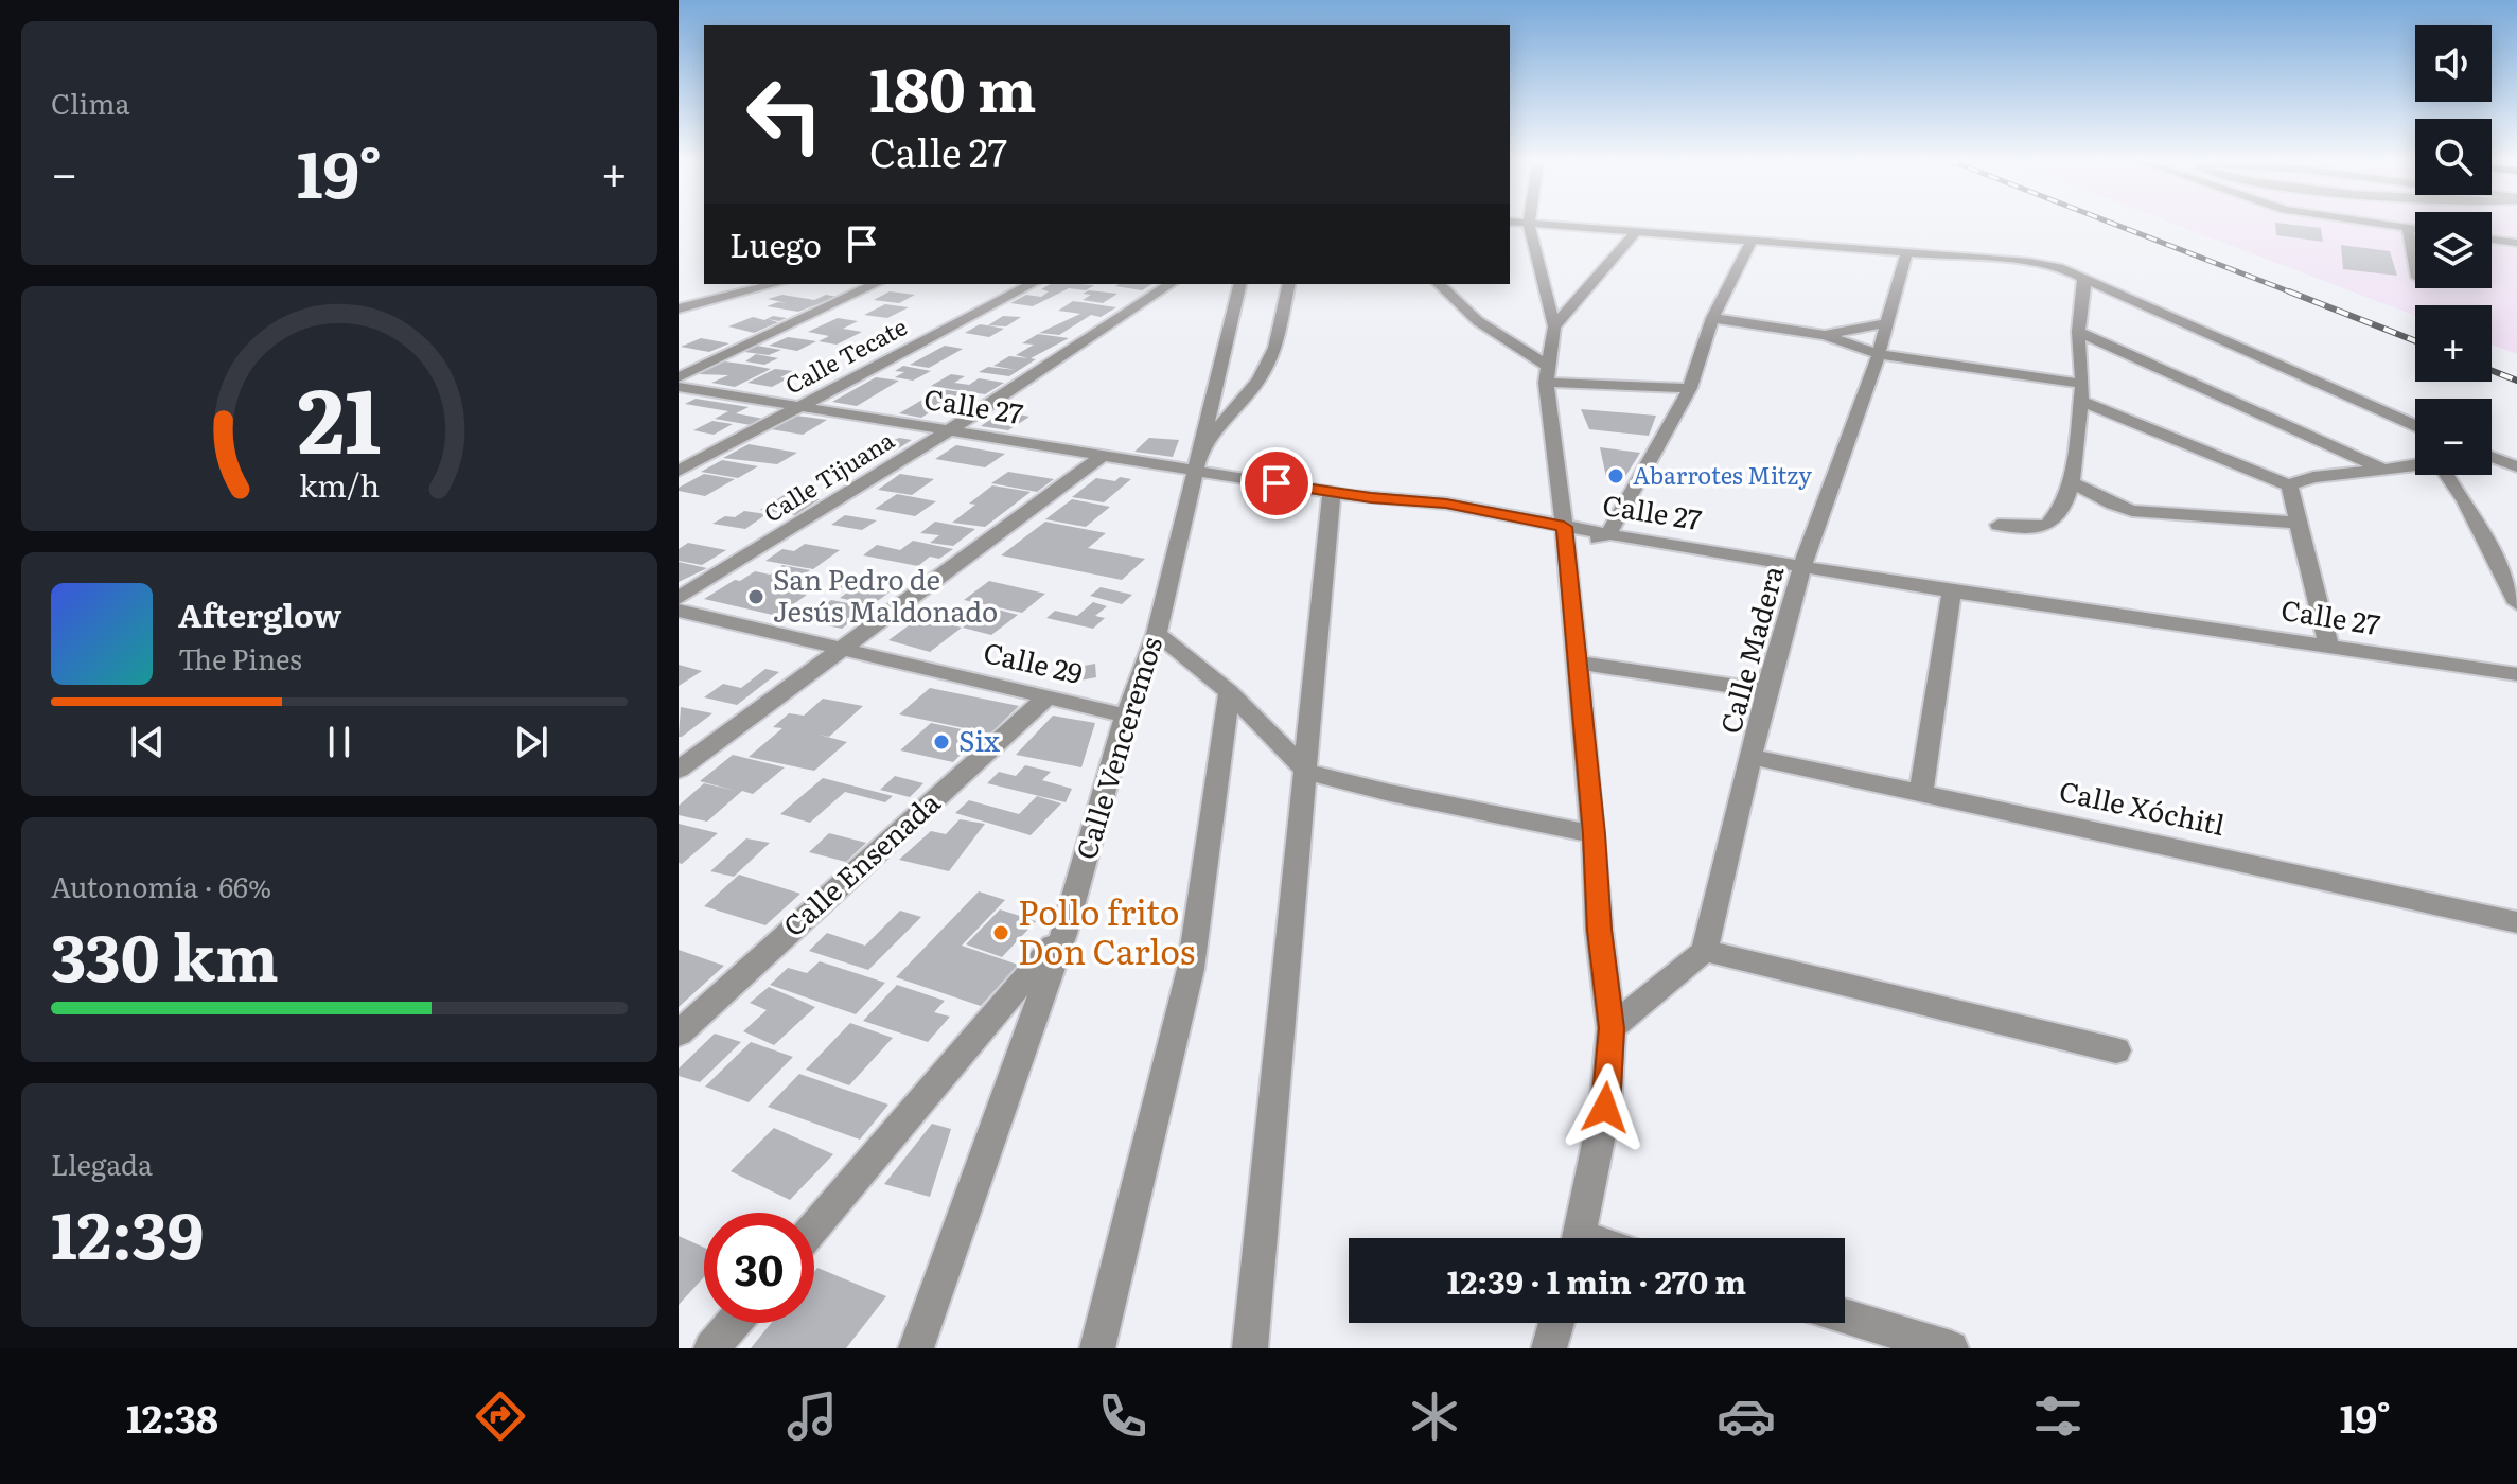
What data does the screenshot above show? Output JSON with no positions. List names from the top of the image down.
{
  "streets": {
    "street": [
      "Calle Tecate",
      "Calle 27",
      "Calle Tijuana",
      "Calle Madera",
      "Calle 29",
      "Calle Venceremos",
      "Calle Xóchitl",
      "Calle Ensenada"
    ]
  },
  "crossings": [
    ["Calle Tecate", "Calle 27"],
    ["Calle 27", "Calle Tijuana"],
    ["Calle 27", "Calle Madera"],
    ["Calle 27", "Calle Venceremos"],
    ["Calle Madera", "Calle Xóchitl"],
    ["Calle 29", "Calle Venceremos"],
    ["Calle 29", "Calle Ensenada"]
  ],
  "places": [
    "Abarrotes Mitzy",
    "San Pedro de Jesús Maldonado",
    "Six",
    "Pollo frito Don Carlos"
  ],
  "page": {
    "tile": [
      "Clima",
      ["Autonomía · 66%", "330 km"],
      ["Llegada", "12:39"]
    ],
    "map_buttons": ["+", "−"],
    "turn": ["180 m", "Calle 27"],
    "heat": ["−", "19°", "+"],
    "then": "Luego",
    "song": ["Afterglow", "The Pines"],
    "limit": "30",
    "trip": "12:39 · 1 min · 270 m",
    "tabs": ["12:38", "19°"],
    "gauge": ["21", "km/h"]
  }
}
